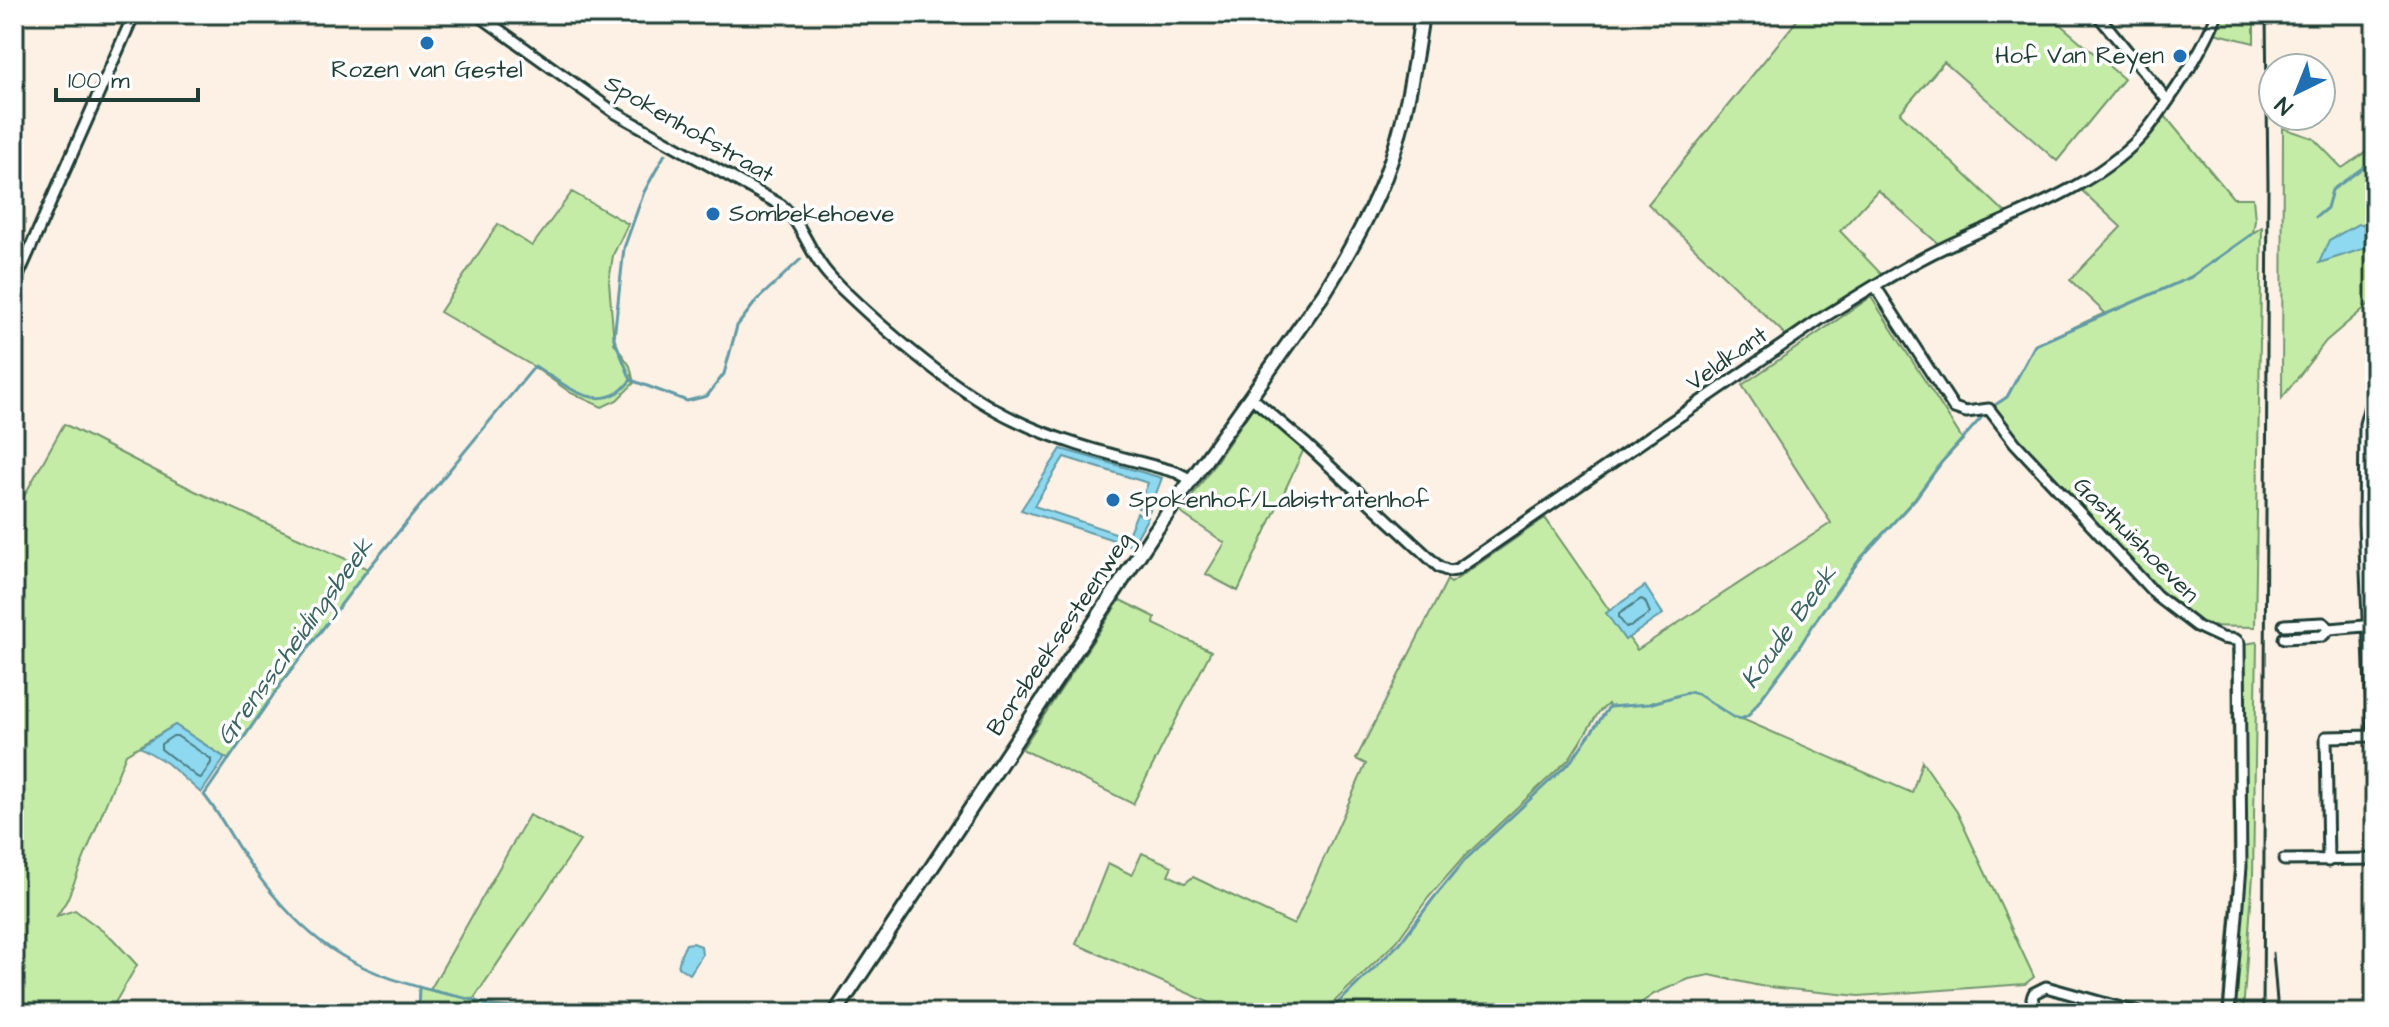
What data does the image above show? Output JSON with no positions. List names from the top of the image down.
{
  "streets": {
    "street": [
      "Spokenhofstraat",
      "Veldkant",
      "Gasthuishoeven",
      "Borsbeeksesteenweg"
    ]
  },
  "crossings": [
    ["Spokenhofstraat", "Borsbeeksesteenweg"],
    ["Veldkant", "Gasthuishoeven"],
    ["Veldkant", "Borsbeeksesteenweg"]
  ],
  "water": ["Koude Beek", "Grensscheidingsbeek"],
  "places": [
    "Rozen van Gestel",
    "Hof Van Reyen",
    "Sombekehoeve",
    "Spokenhof/Labistratenhof"
  ],
  "scale_bar": "100 m",
  "north": "bottom left"
}
